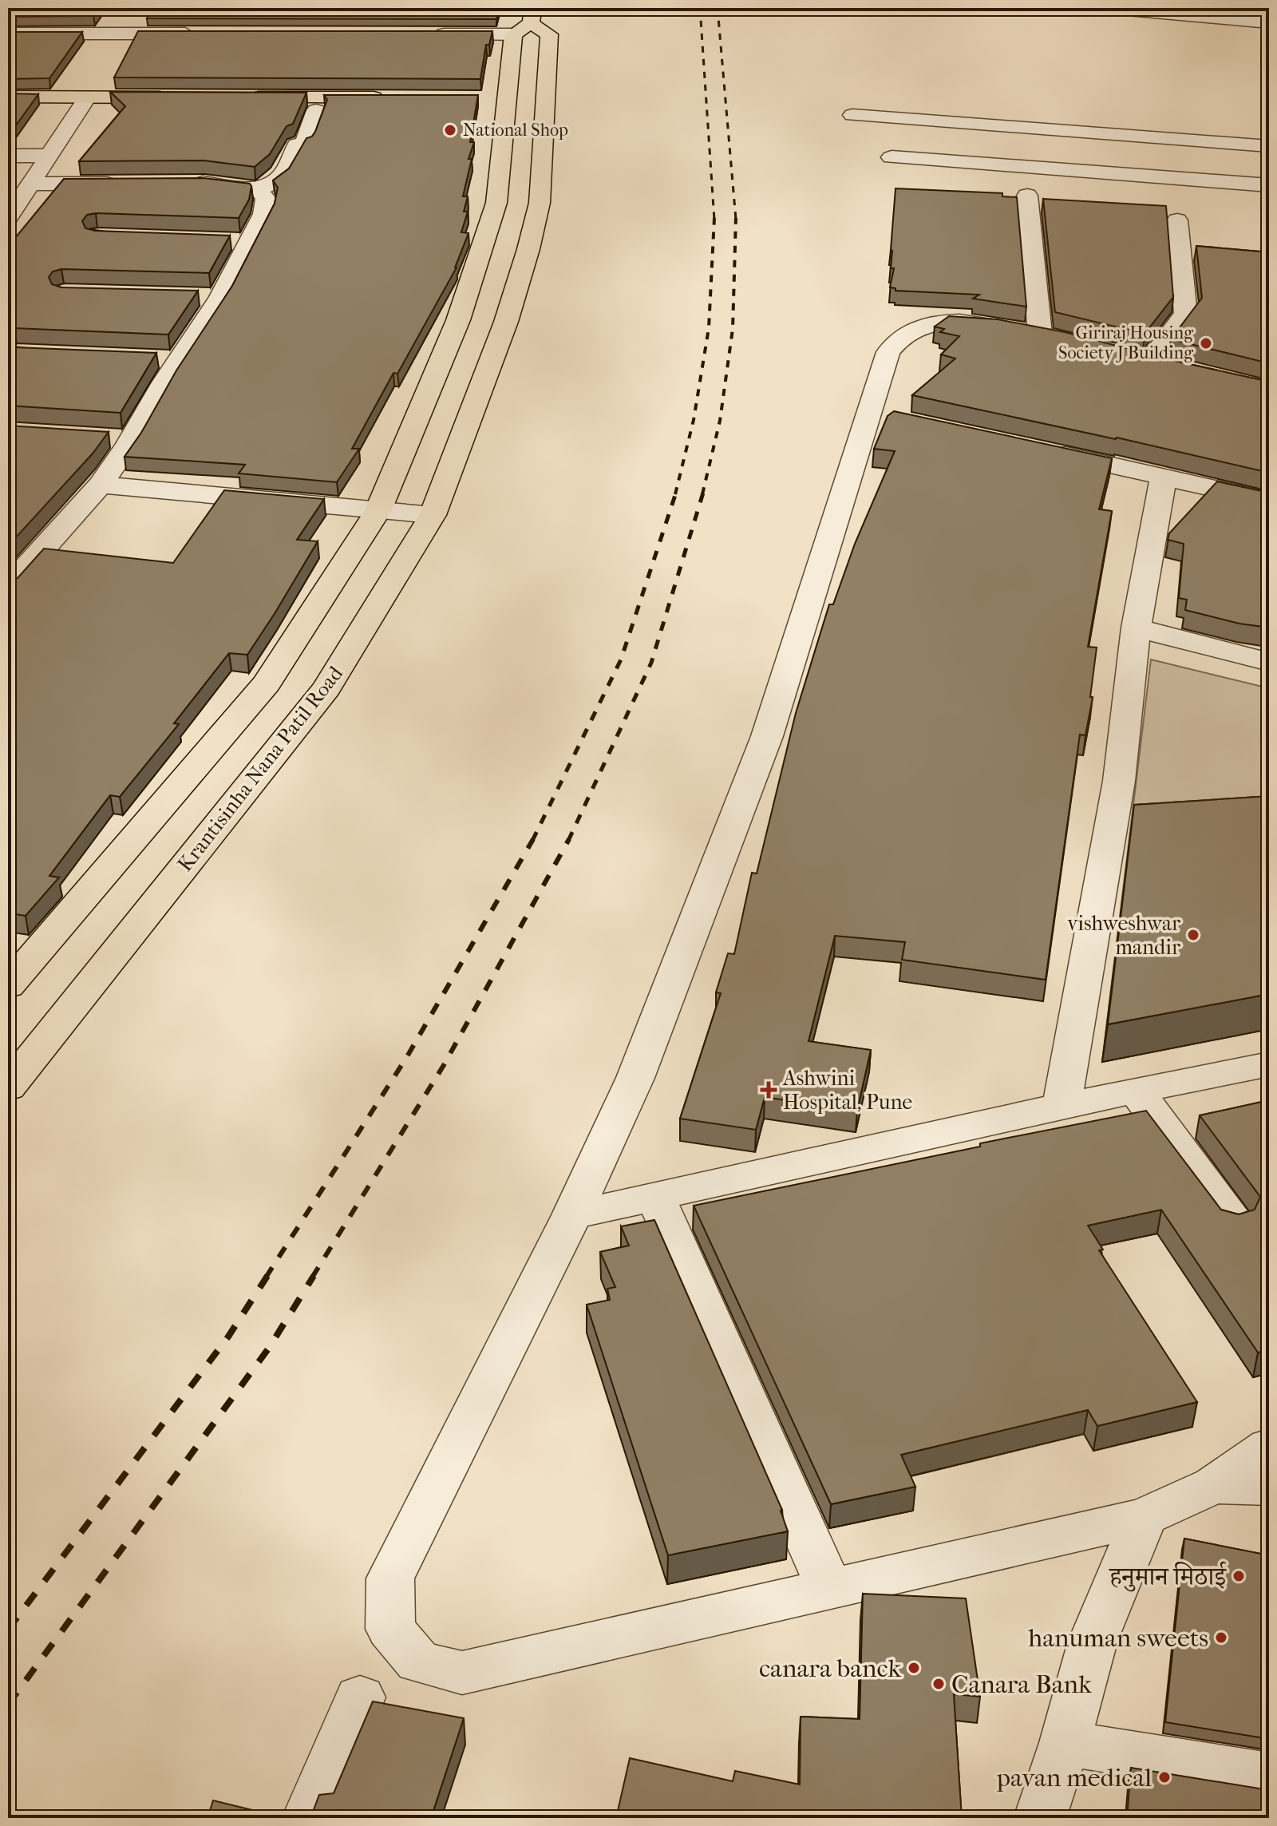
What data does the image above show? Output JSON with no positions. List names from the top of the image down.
{
  "streets": {
    "main road": ["Krantisinha Nana Patil Road"]
  },
  "places": {
    "other": [
      "National Shop",
      "Giriraj Housing Society J Building",
      "vishweshwar mandir",
      "हनुमान मिठाई",
      "hanuman sweets",
      "canara banck",
      "Canara Bank",
      "pavan medical"
    ],
    "health": ["Ashwini Hospital, Pune"]
  }
}
